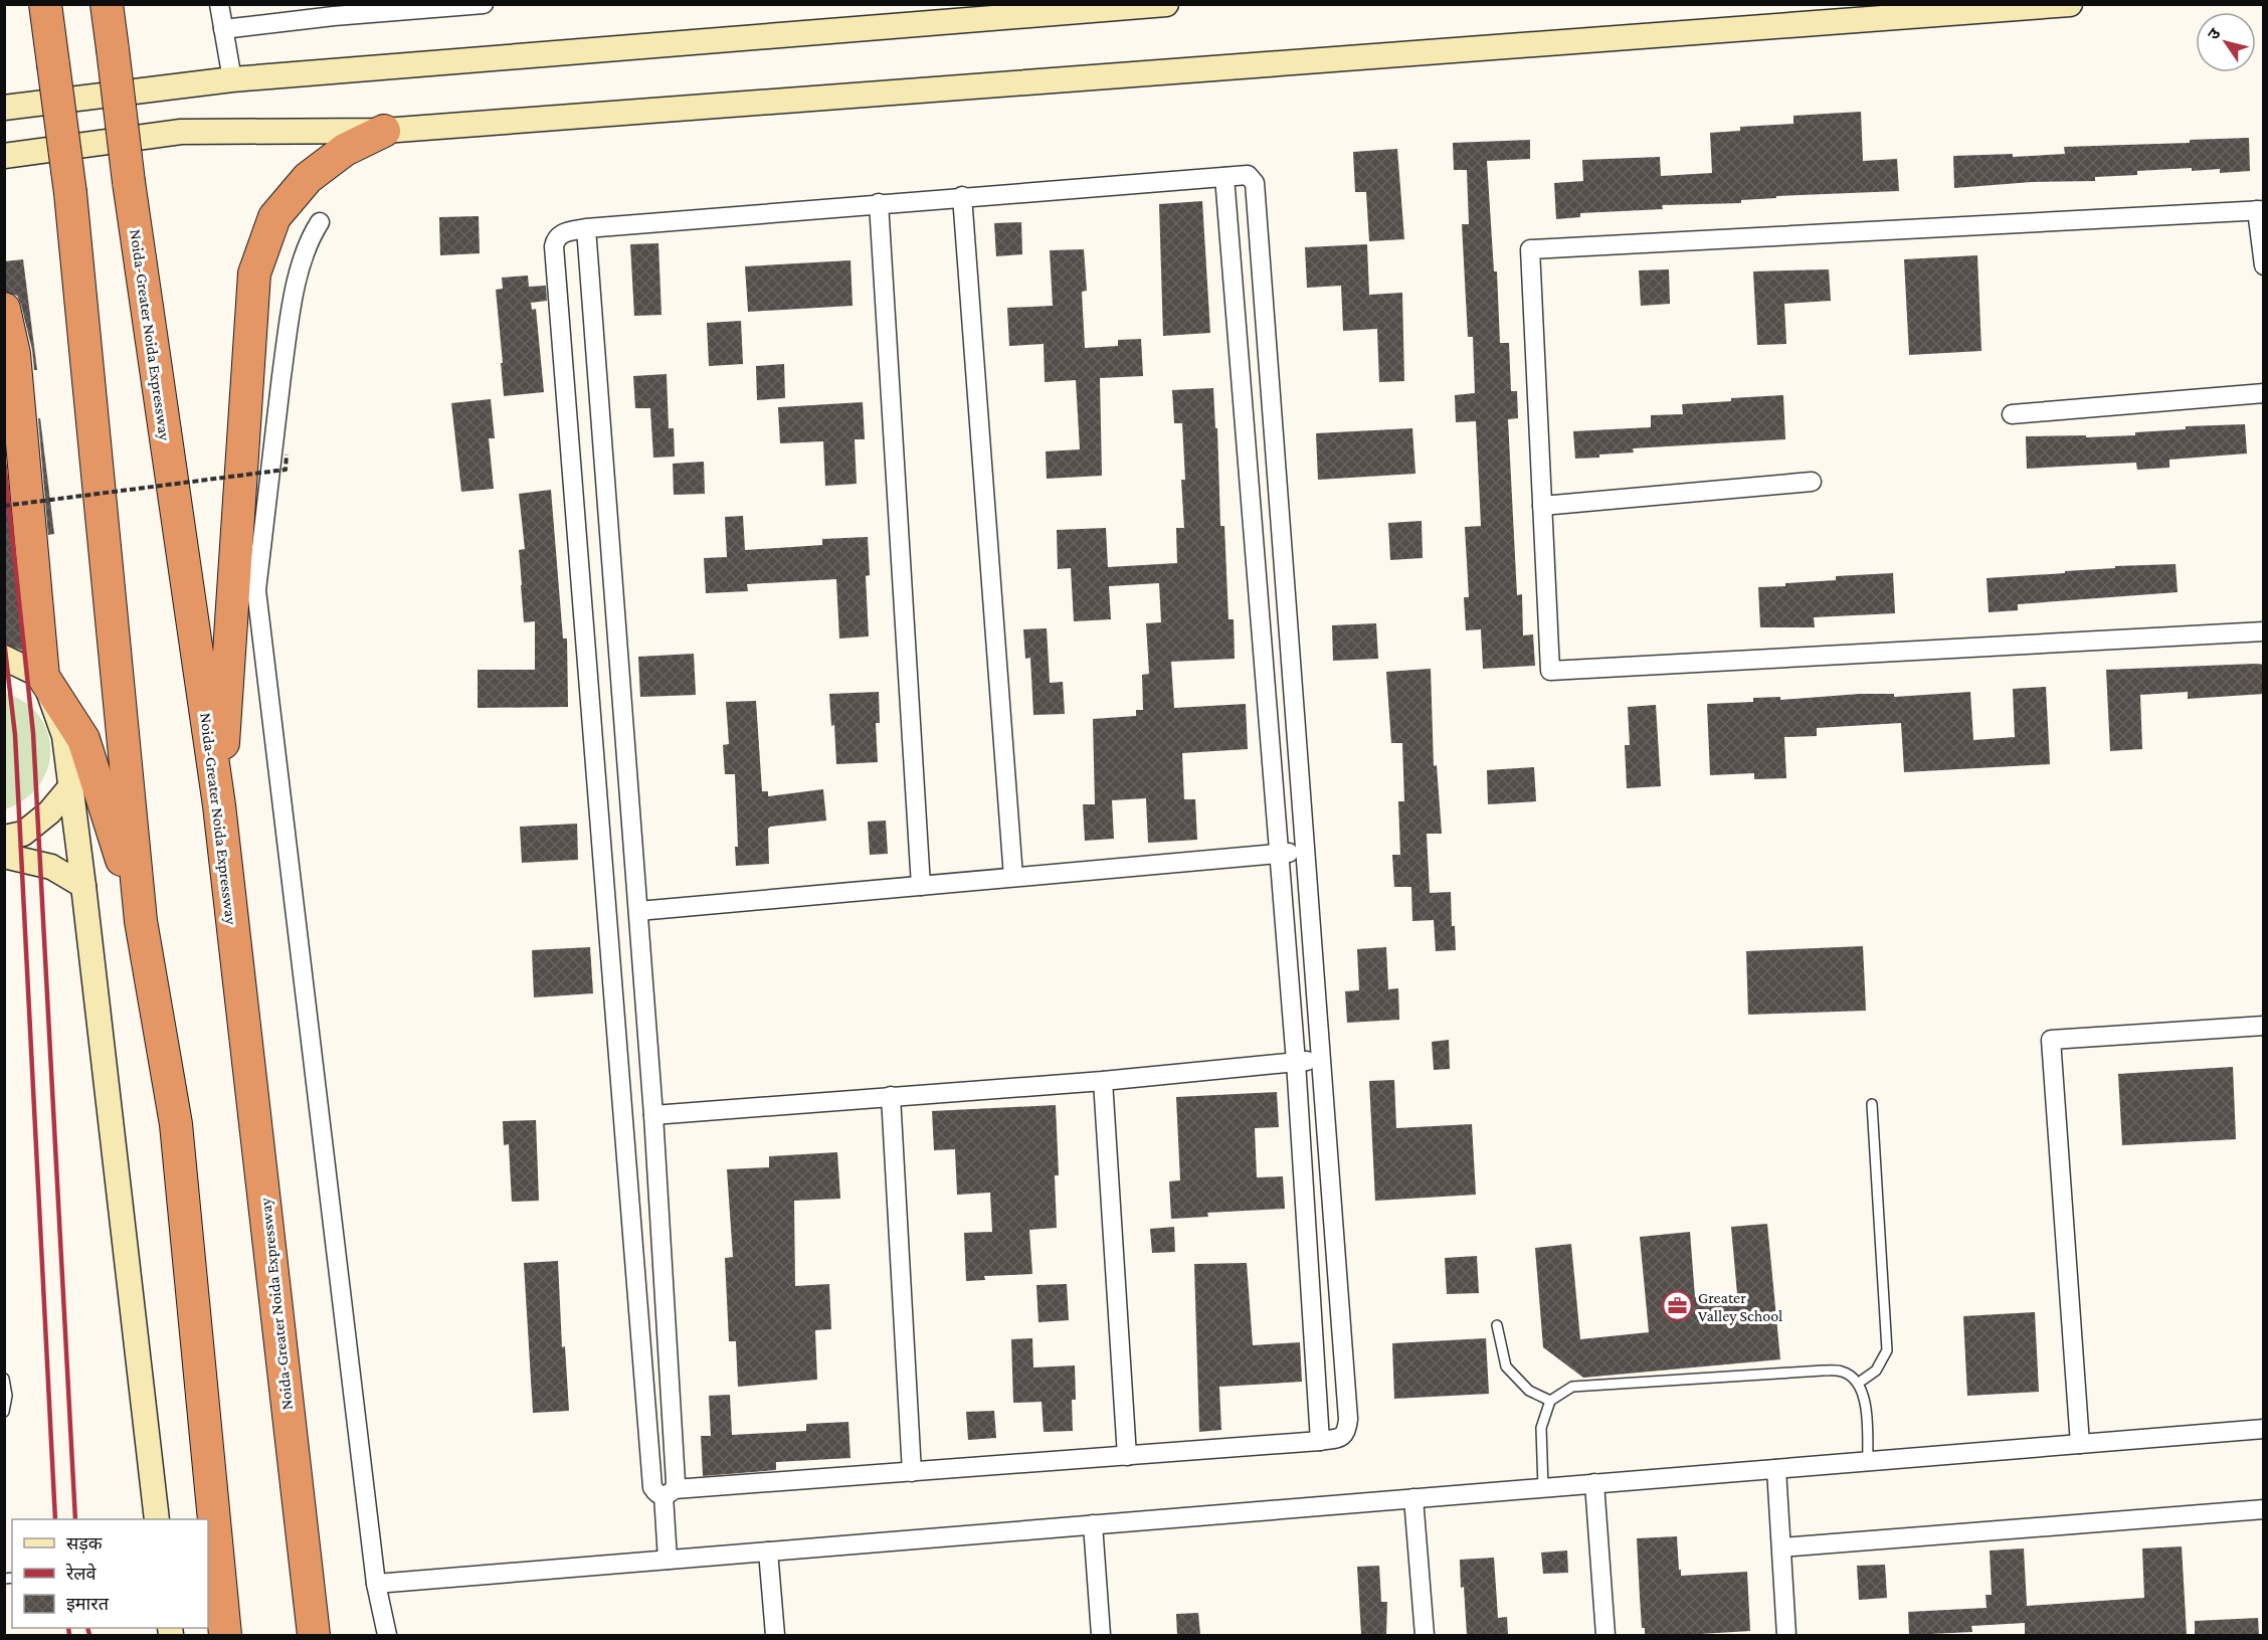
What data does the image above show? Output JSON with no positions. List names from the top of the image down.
{
  "streets": {
    "highway": ["Noida-Greater Noida Expressway"]
  },
  "places": {
    "office": ["Greater Valley School"]
  },
  "legend": ["सड़क", "रेलवे", "इमारत"],
  "north": "top left"
}
